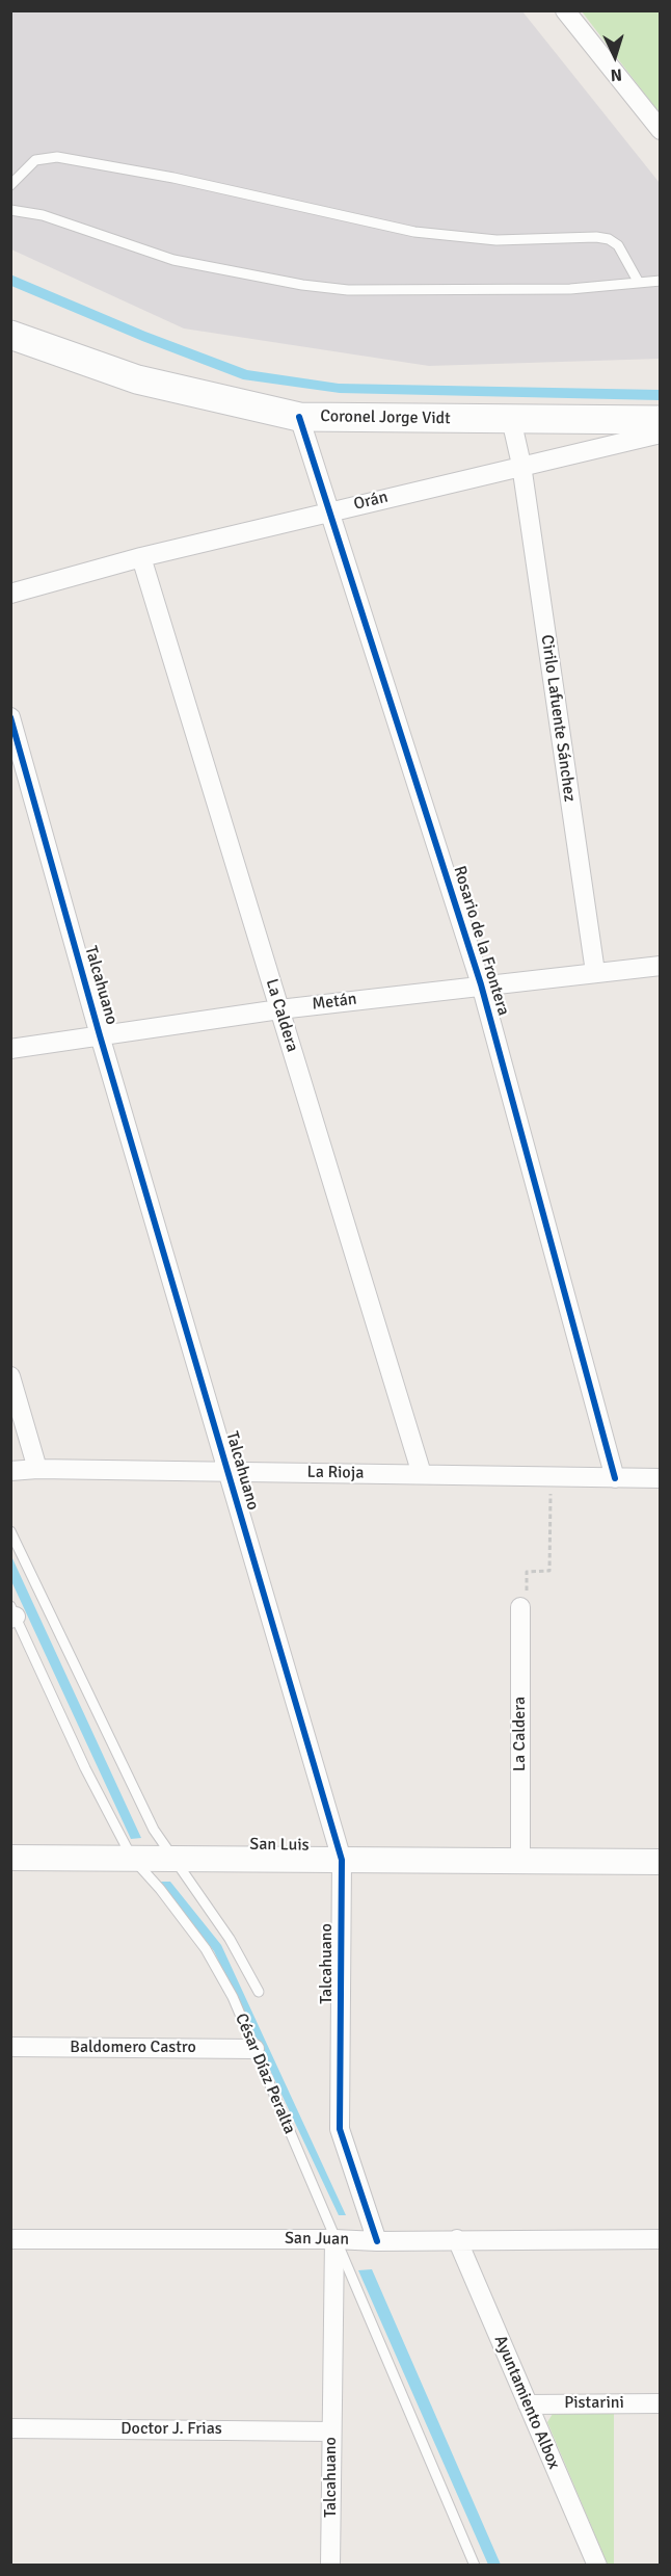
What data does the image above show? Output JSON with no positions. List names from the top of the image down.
{
  "streets": {
    "main road": ["Coronel Jorge Vidt"],
    "street": [
      "Orán",
      "Cirilo Lafuente Sánchez",
      "Rosario de la Frontera",
      "Talcahuano",
      "Metán",
      "La Caldera",
      "La Rioja",
      "San Luis",
      "Baldomero Castro",
      "San Juan",
      "Ayuntamiento Albox",
      "Pistarini",
      "Doctor J. Frias"
    ],
    "lane": ["César Díaz Peralta"]
  },
  "crossings": [
    ["Coronel Jorge Vidt", "Cirilo Lafuente Sánchez"],
    ["Coronel Jorge Vidt", "Rosario de la Frontera"],
    ["Orán", "Cirilo Lafuente Sánchez"],
    ["Orán", "Rosario de la Frontera"],
    ["Orán", "La Caldera"],
    ["Cirilo Lafuente Sánchez", "Metán"],
    ["Rosario de la Frontera", "Metán"],
    ["Rosario de la Frontera", "La Rioja"],
    ["Talcahuano", "Metán"],
    ["Talcahuano", "La Rioja"],
    ["Talcahuano", "San Luis"],
    ["Talcahuano", "César Díaz Peralta"],
    ["Talcahuano", "San Juan"],
    ["Talcahuano", "Doctor J. Frias"],
    ["Metán", "La Caldera"],
    ["La Caldera", "La Rioja"],
    ["La Caldera", "San Luis"],
    ["San Luis", "César Díaz Peralta"],
    ["Baldomero Castro", "César Díaz Peralta"],
    ["César Díaz Peralta", "San Juan"],
    ["San Juan", "Ayuntamiento Albox"],
    ["Ayuntamiento Albox", "Pistarini"]
  ],
  "north": "bottom"
}
